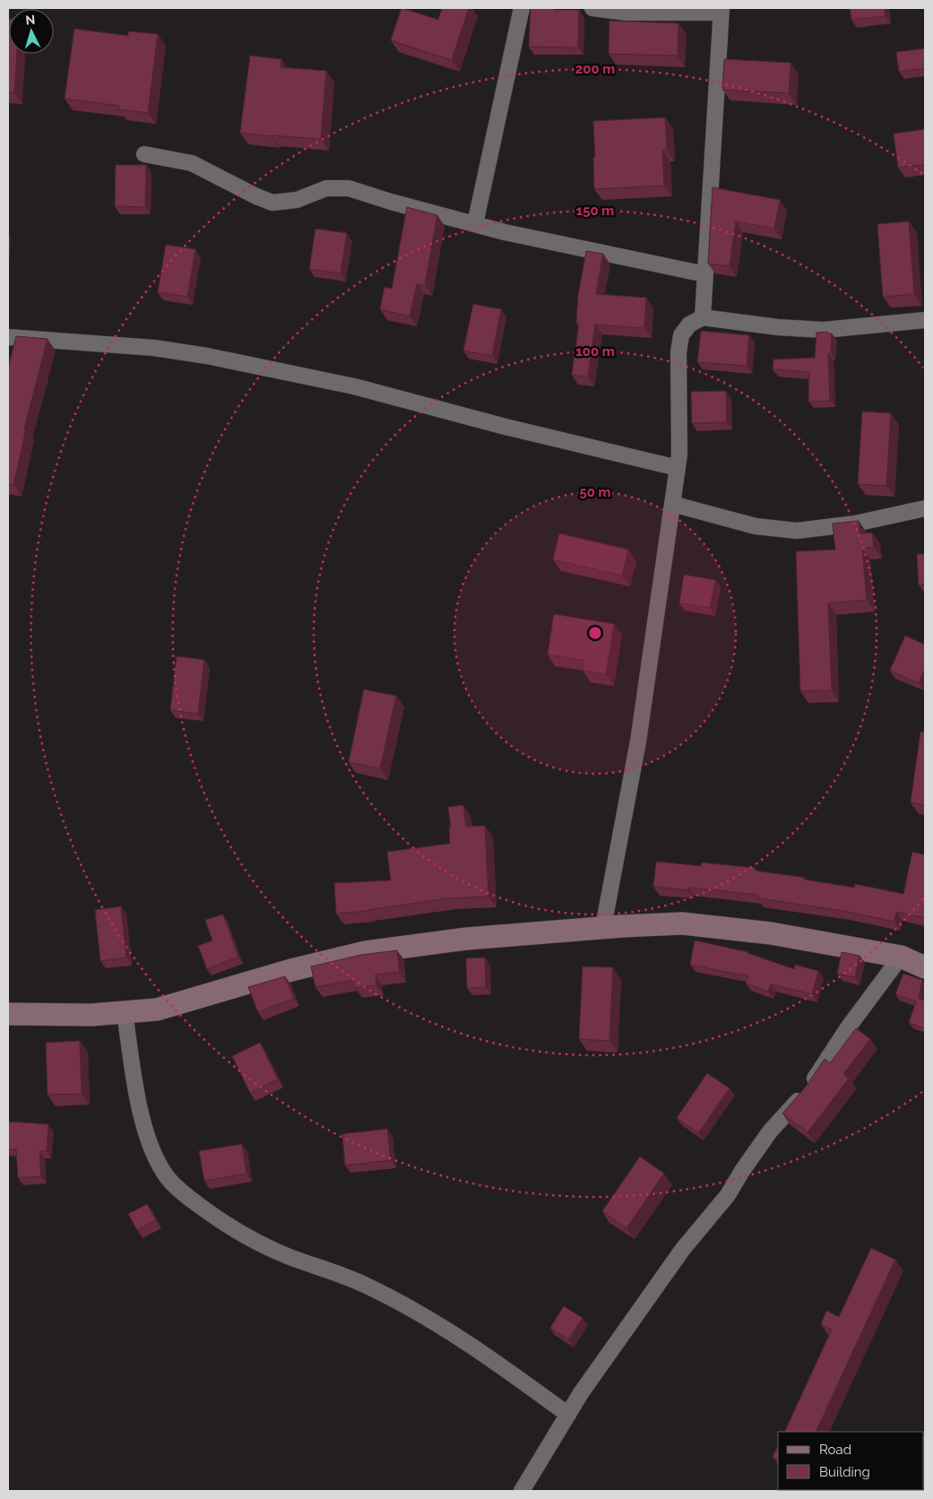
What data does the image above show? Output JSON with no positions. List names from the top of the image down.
{
  "legend": ["Road", "Building"],
  "north": "top",
  "rings": [
    "200 m",
    "150 m",
    "100 m",
    "50 m"
  ]
}
